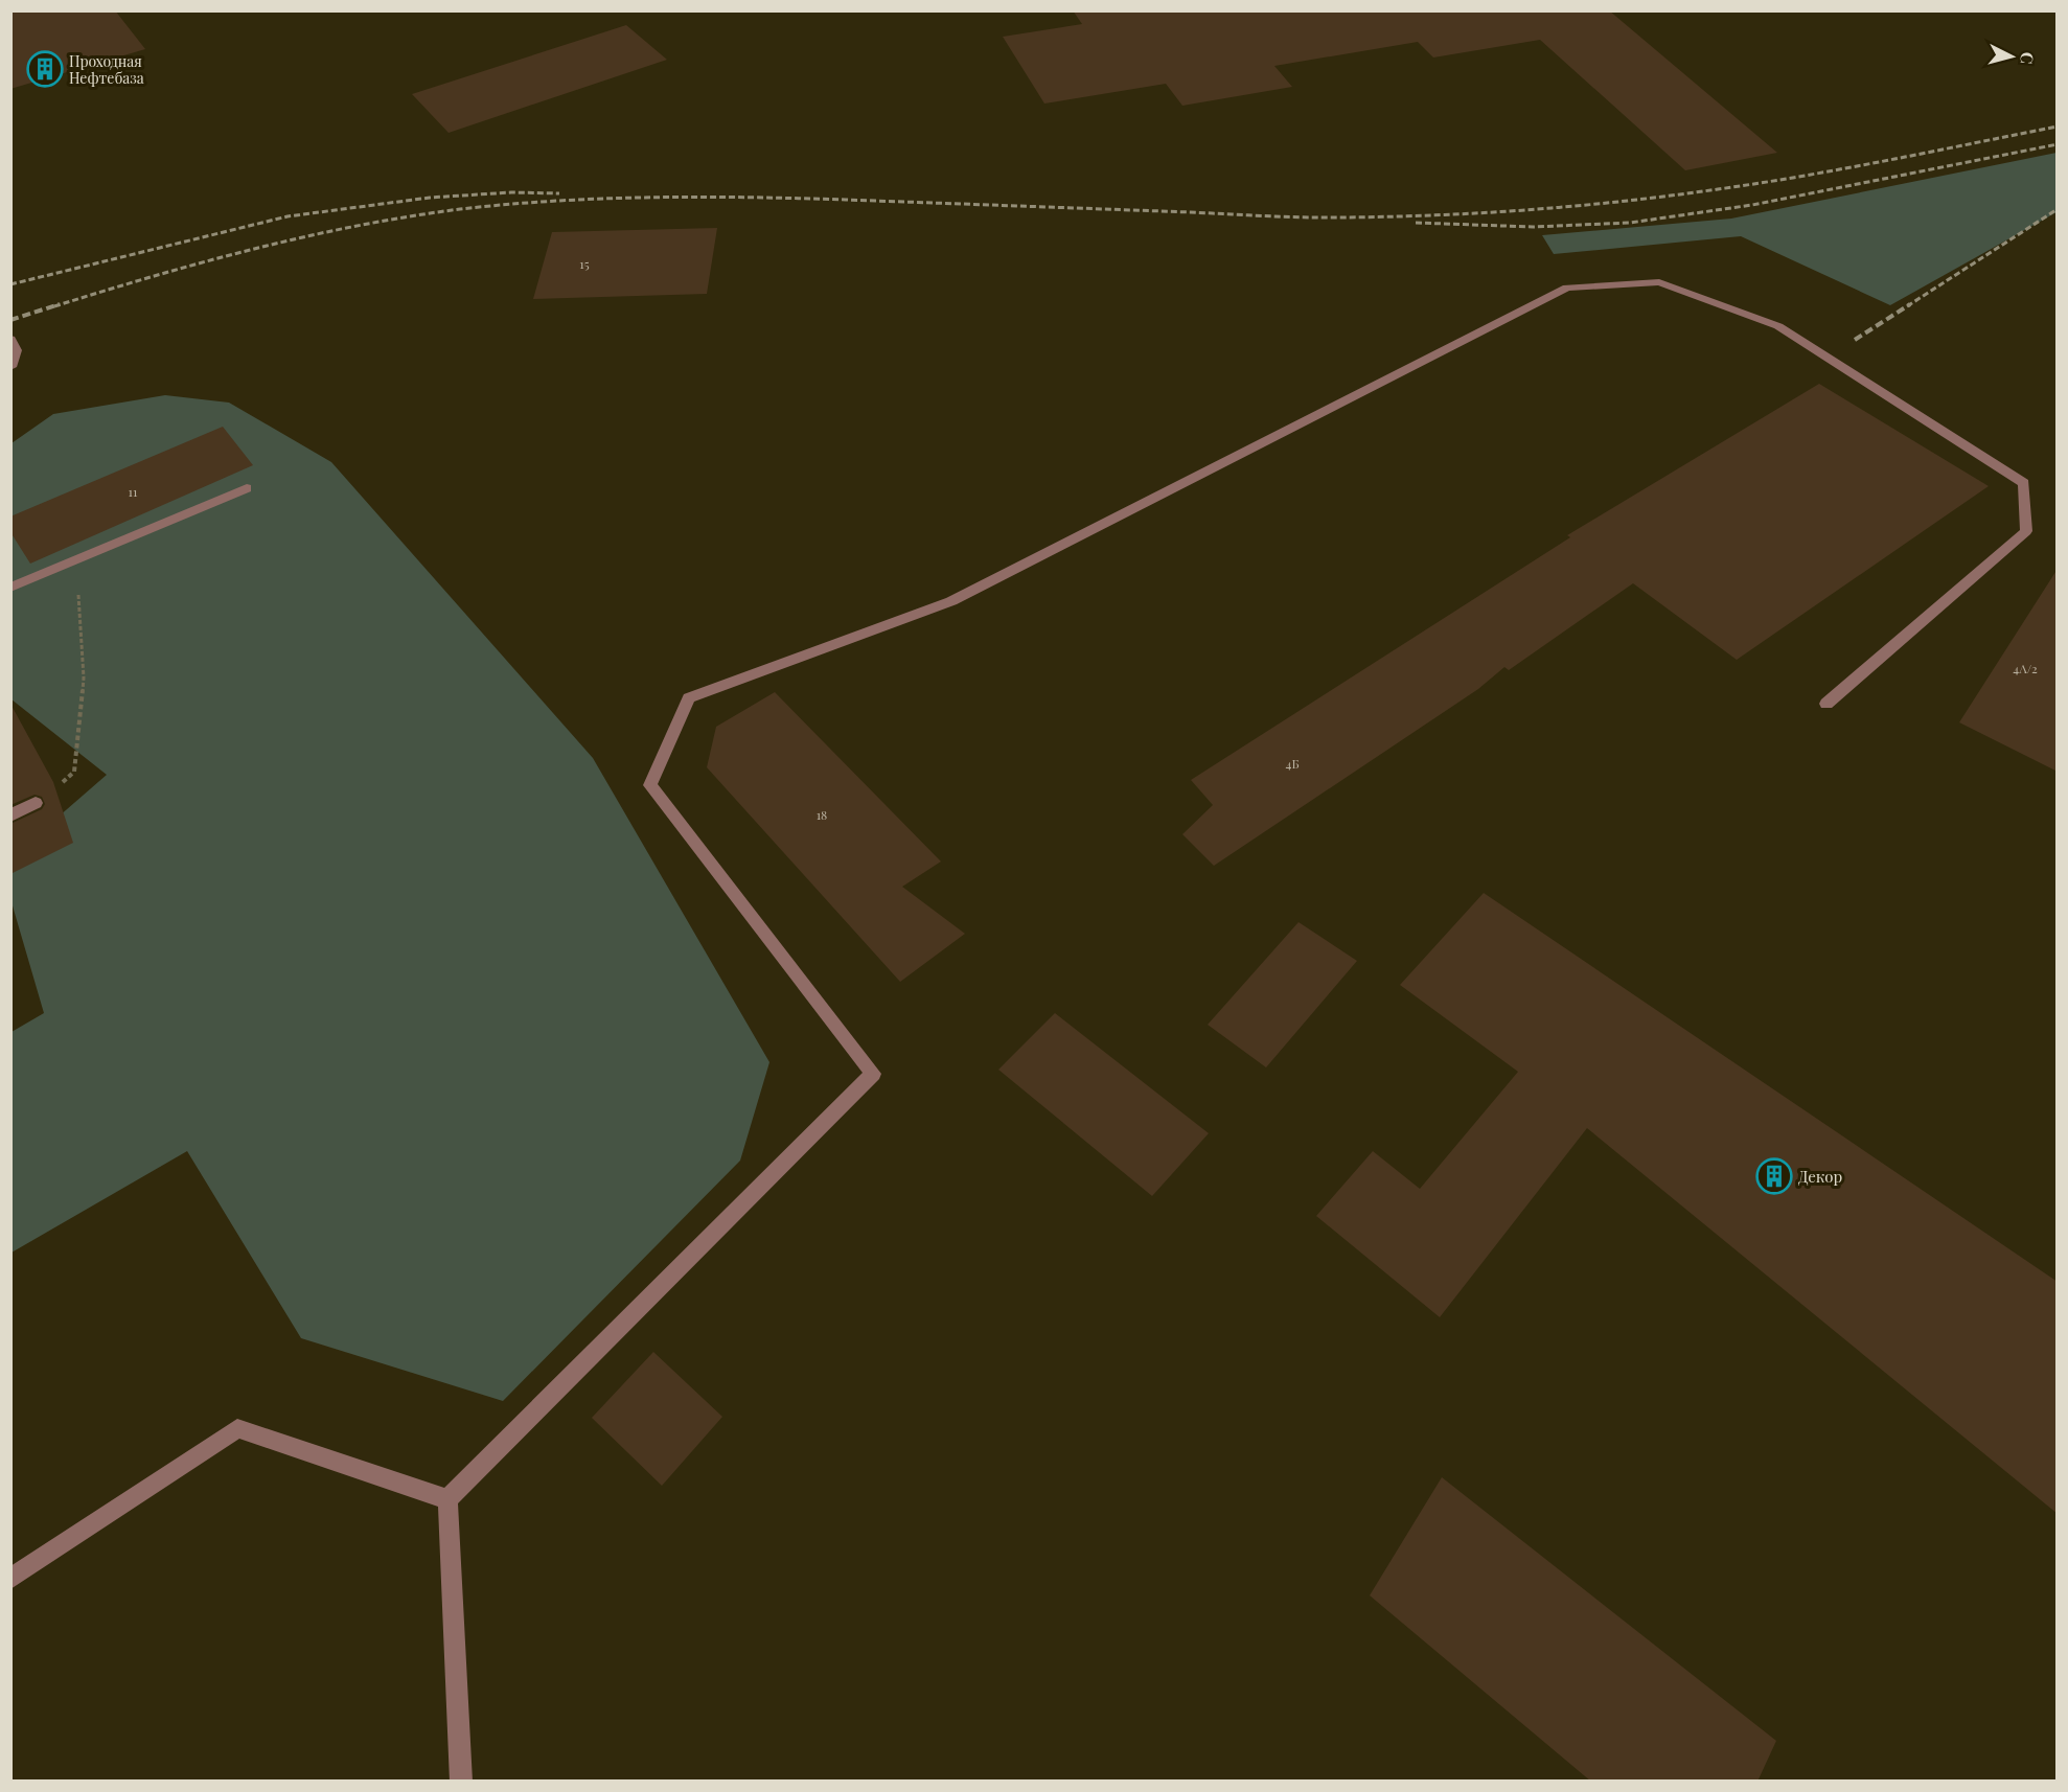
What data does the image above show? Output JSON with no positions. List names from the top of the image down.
{
  "places": {
    "building": ["Проходная Нефтебаза", "Декор"]
  },
  "house_numbers": [
    "15",
    "11",
    "4А/2",
    "4Б",
    "18"
  ],
  "north": "right"
}
